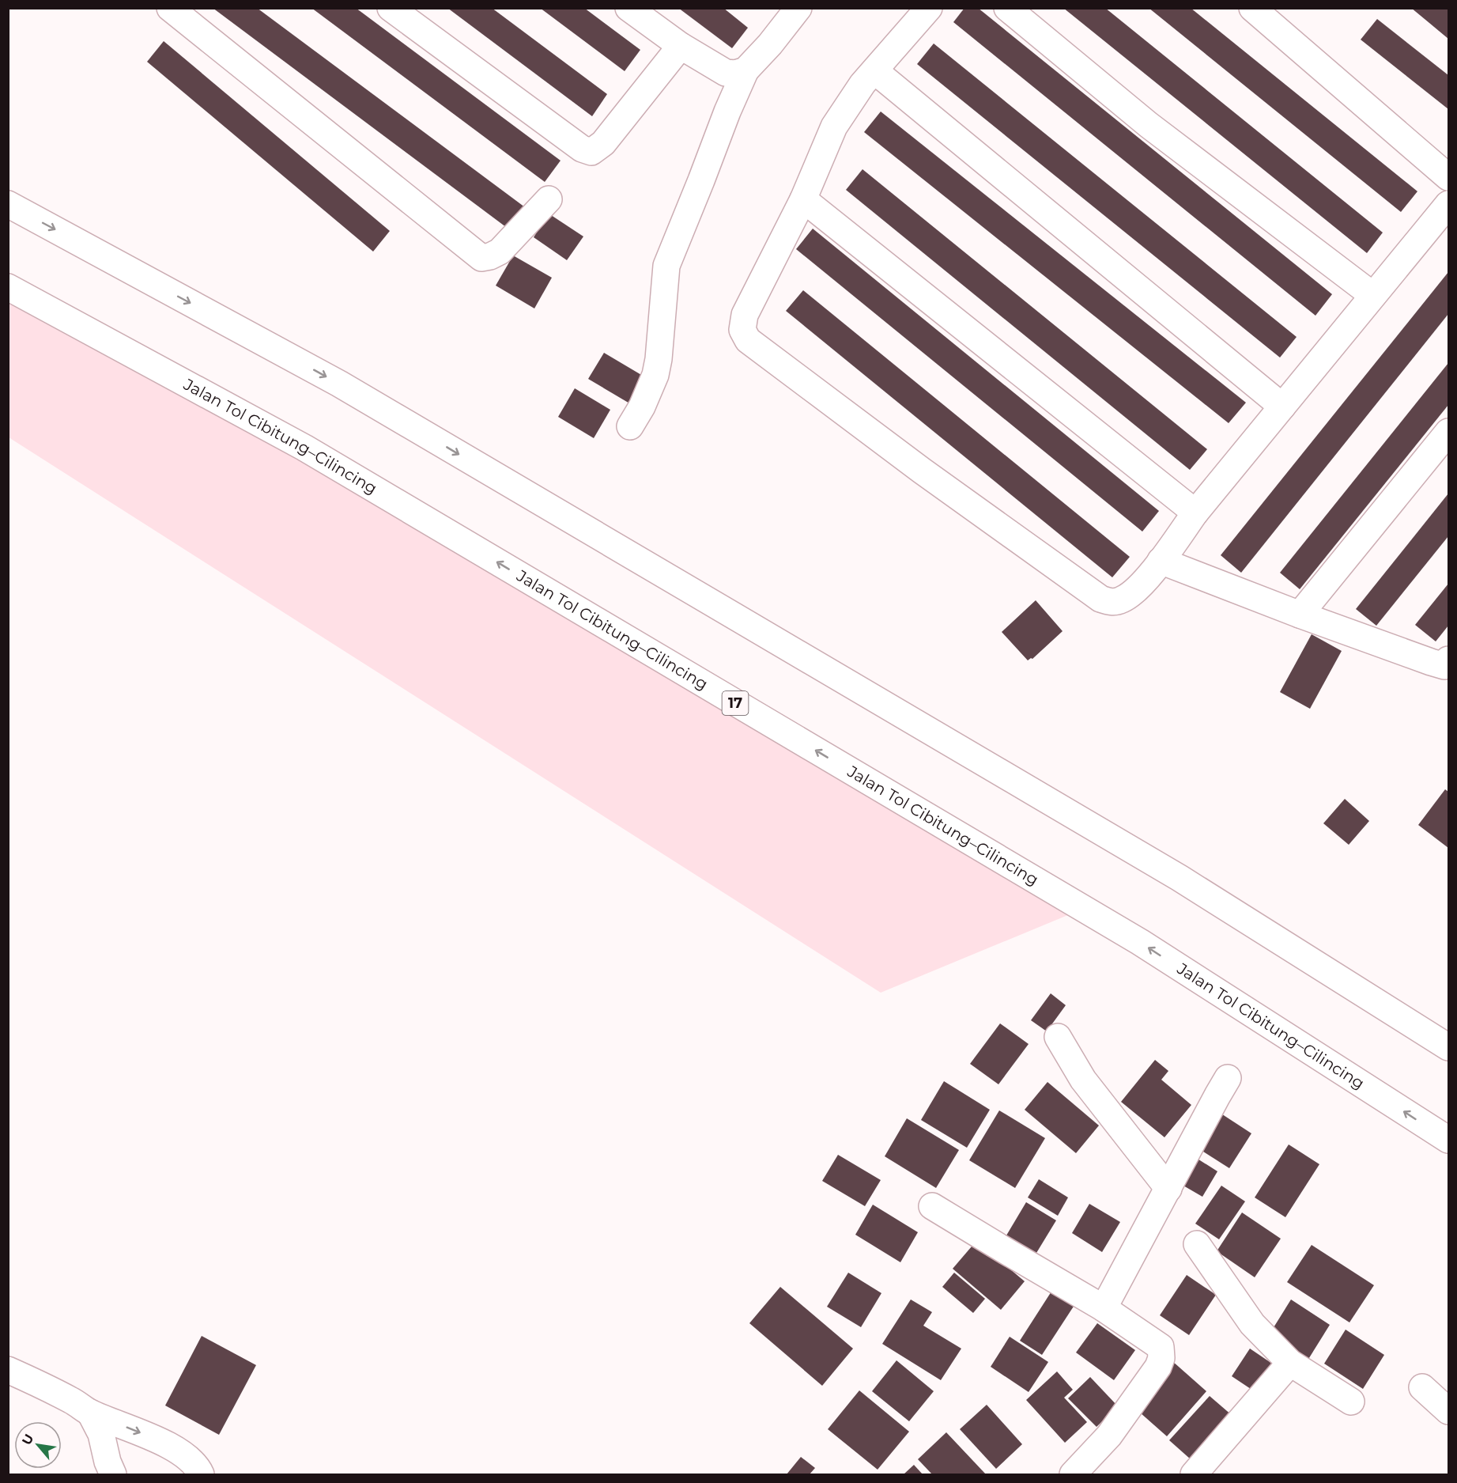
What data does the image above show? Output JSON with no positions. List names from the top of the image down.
{
  "streets": {
    "main road": ["Jalan Tol Cibitung–Cilincing", "17"]
  },
  "north": "top left"
}
